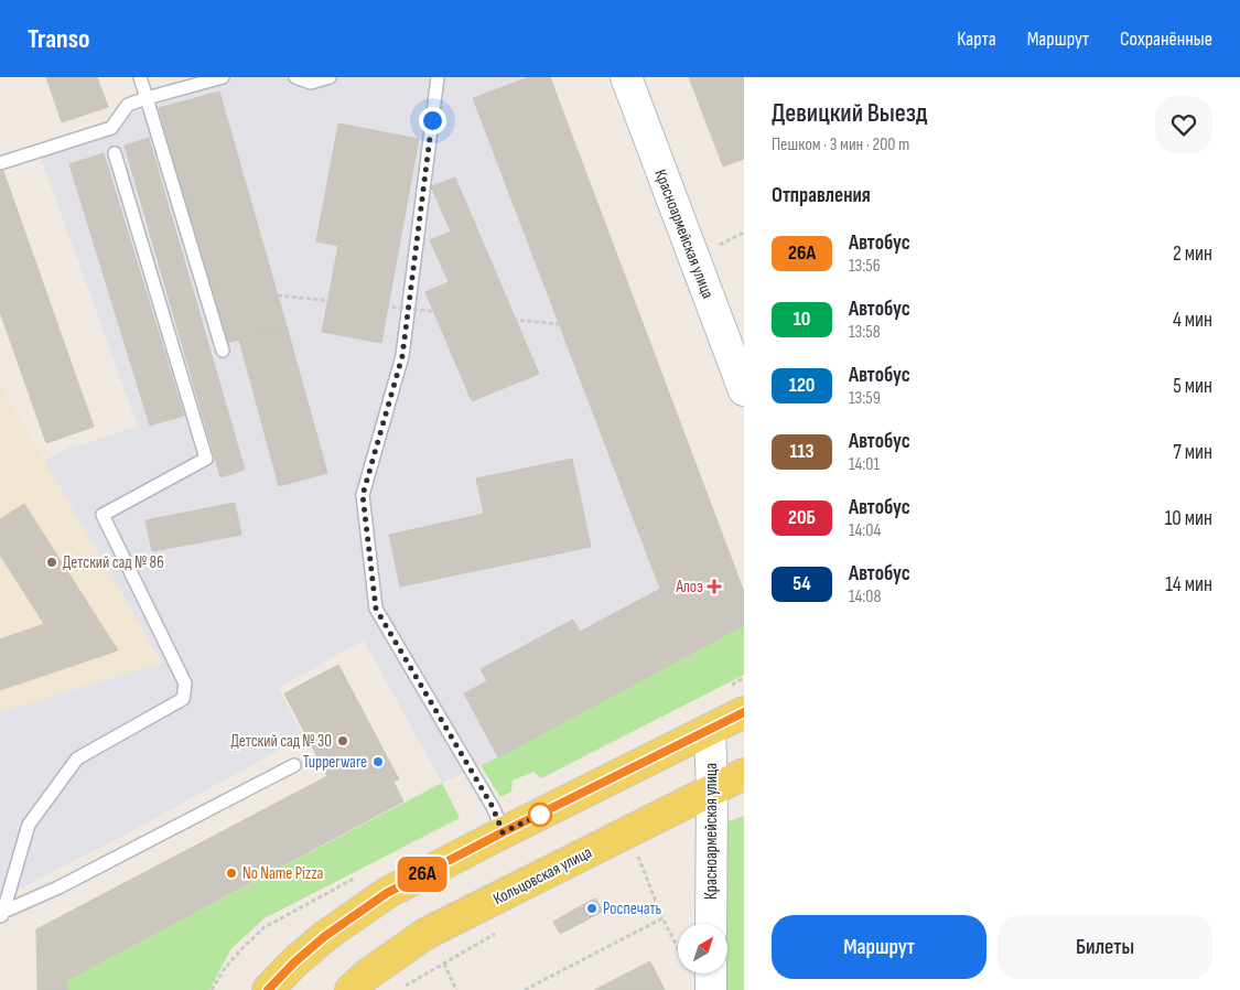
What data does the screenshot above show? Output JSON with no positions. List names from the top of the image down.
{
  "streets": {
    "main road": ["Кольцовская улица"],
    "street": ["Красноармейская улица"]
  },
  "crossings": [
    ["Красноармейская улица", "Кольцовская улица"]
  ],
  "places": {
    "other": [
      "Детский сад № 86",
      "Детский сад № 30",
      "Tupperware",
      "No Name Pizza",
      "Роспечать"
    ],
    "health": ["Алоэ"]
  },
  "lines": ["bus line 26А"],
  "north": "top right",
  "page": {
    "header": "Transo",
    "nav": ["Карта", "Маршрут", "Сохранённые"],
    "on_map": "26А",
    "heading": [
      ["Девицкий Выезд", "Пешком · 3 мин · 200 m"],
      "Отправления"
    ],
    "list": [
      {
        "mark": "26А",
        "name": "Автобус",
        "note": "13:56",
        "value": "2 мин"
      },
      {
        "mark": "10",
        "name": "Автобус",
        "note": "13:58",
        "value": "4 мин"
      },
      {
        "mark": "120",
        "name": "Автобус",
        "note": "13:59",
        "value": "5 мин"
      },
      {
        "mark": "113",
        "name": "Автобус",
        "note": "14:01",
        "value": "7 мин"
      },
      {
        "mark": "20Б",
        "name": "Автобус",
        "note": "14:04",
        "value": "10 мин"
      },
      {
        "mark": "54",
        "name": "Автобус",
        "note": "14:08",
        "value": "14 мин"
      }
    ],
    "buttons": ["Маршрут", "Билеты"]
  }
}
